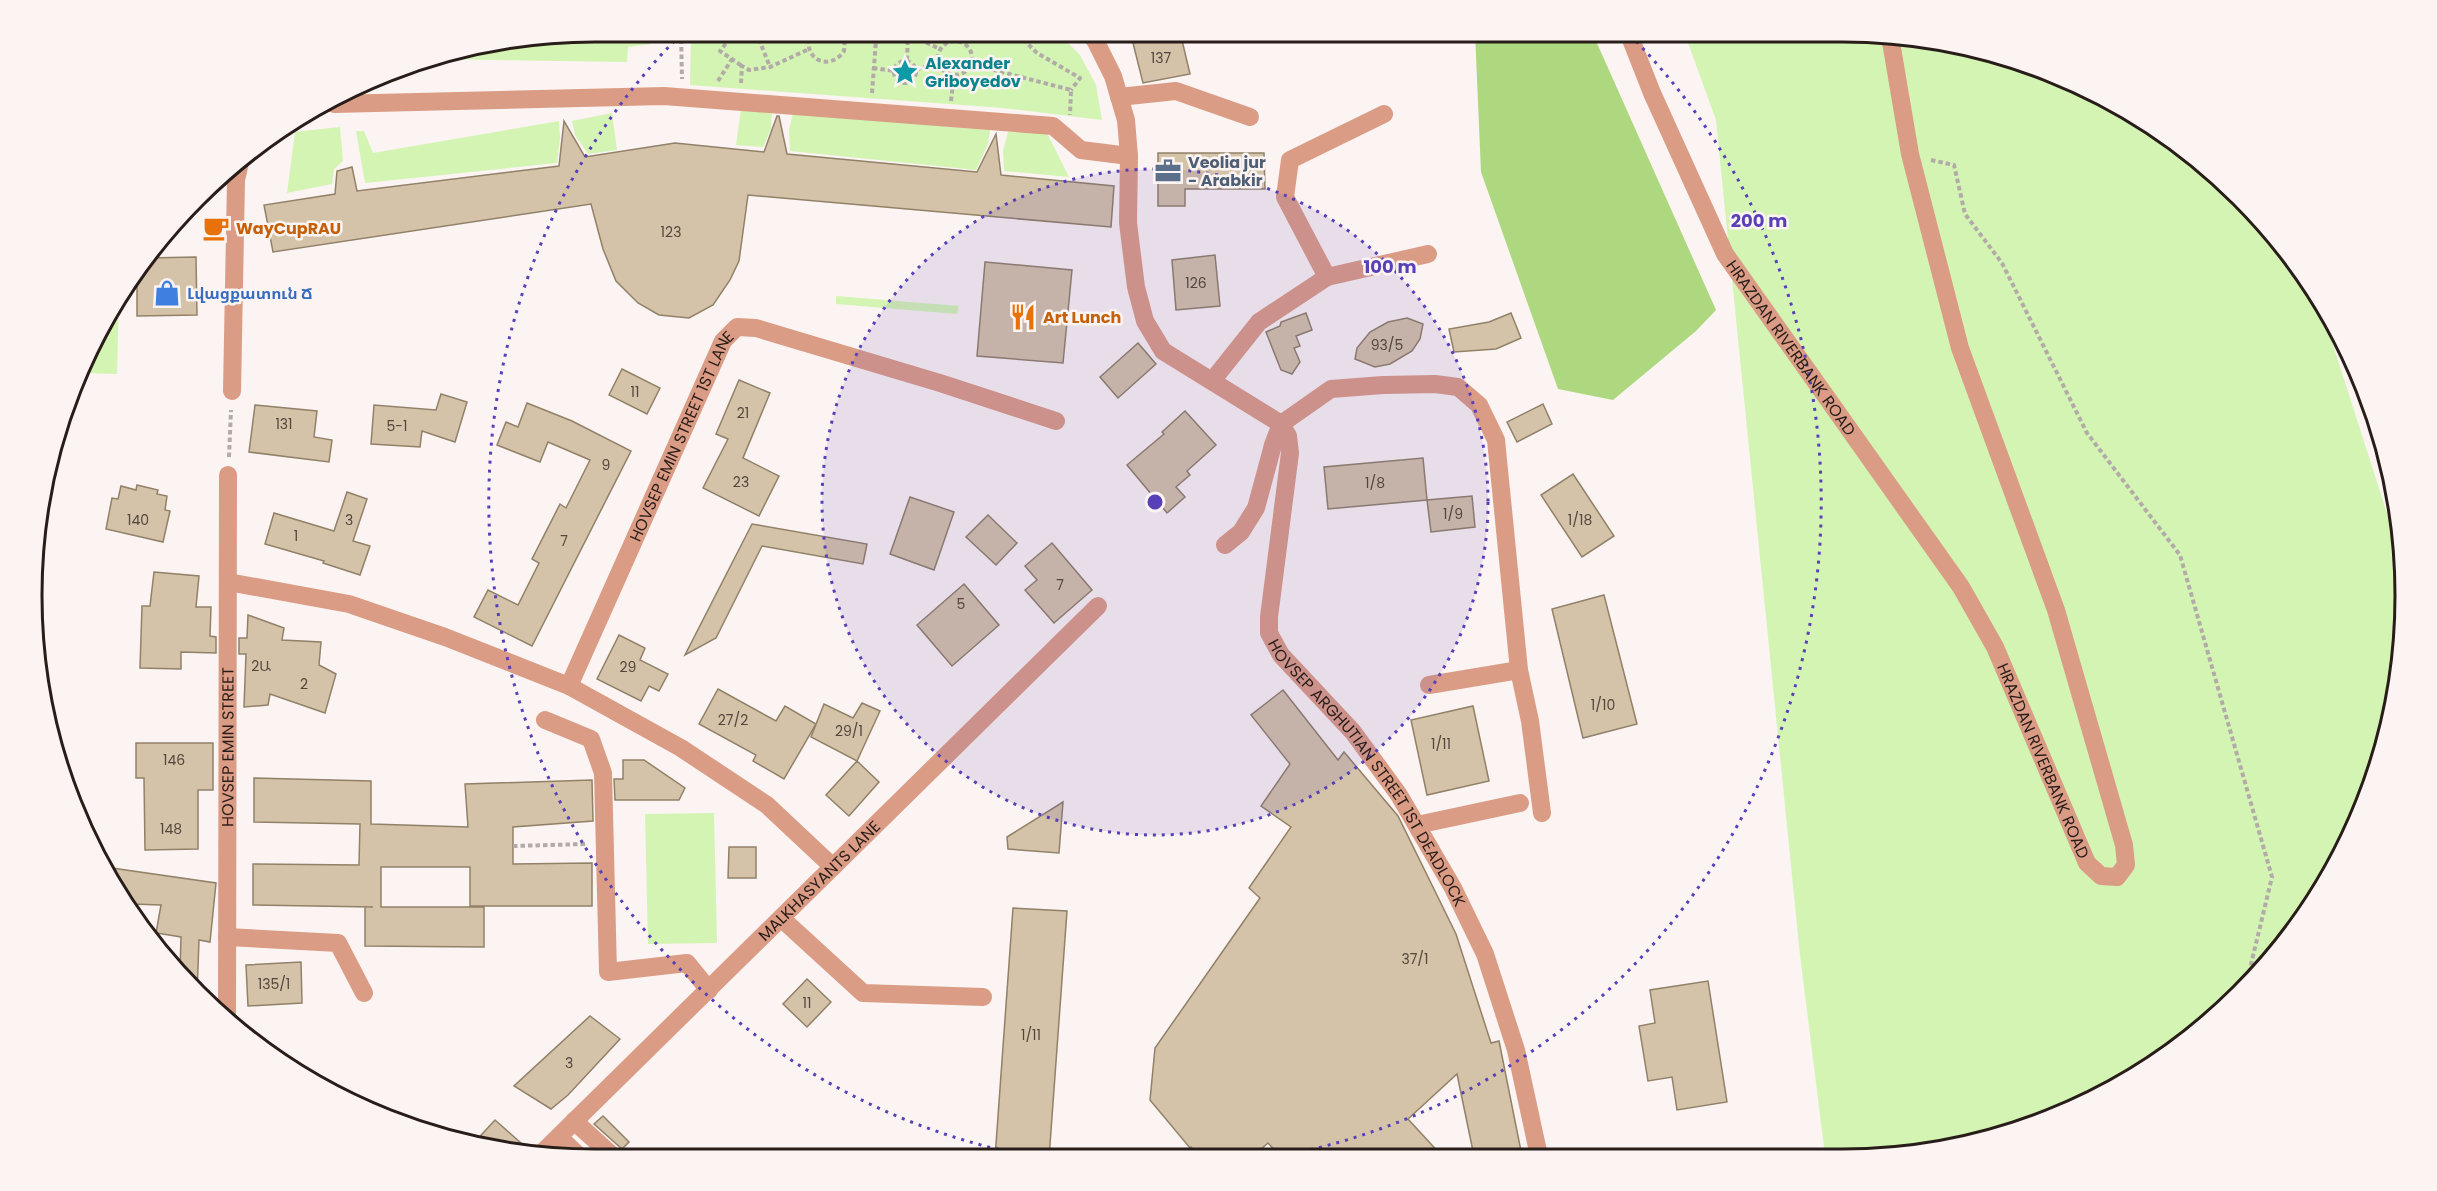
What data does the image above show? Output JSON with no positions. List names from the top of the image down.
{
  "streets": {
    "street": [
      "HRAZDAN RIVERBANK ROAD",
      "HOVSEP EMIN STREET 1ST LANE",
      "HOVSEP EMIN STREET",
      "HOVSEP ARGHUTIAN STREET 1ST DEADLOCK",
      "MALKHASYANTS LANE"
    ]
  },
  "places": {
    "place": ["Alexander Griboyedov"],
    "office": ["Veolia jur - Arabkir"],
    "cafe": ["WayCupRAU"],
    "shop": ["Լվացքատուն Ճ"],
    "restaurant": ["Art Lunch"]
  },
  "house_numbers": [
    "137",
    "123",
    "126",
    "93/5",
    "11",
    "21",
    "131",
    "5-1",
    "9",
    "23",
    "1/8",
    "1/9",
    "140",
    "3",
    "1/18",
    "1",
    "7",
    "7",
    "5",
    "2Ա",
    "29",
    "2",
    "1/10",
    "27/2",
    "29/1",
    "1/11",
    "146",
    "148",
    "37/1",
    "135/1",
    "11",
    "1/11",
    "3"
  ],
  "rings": ["200 m", "100 m"]
}
